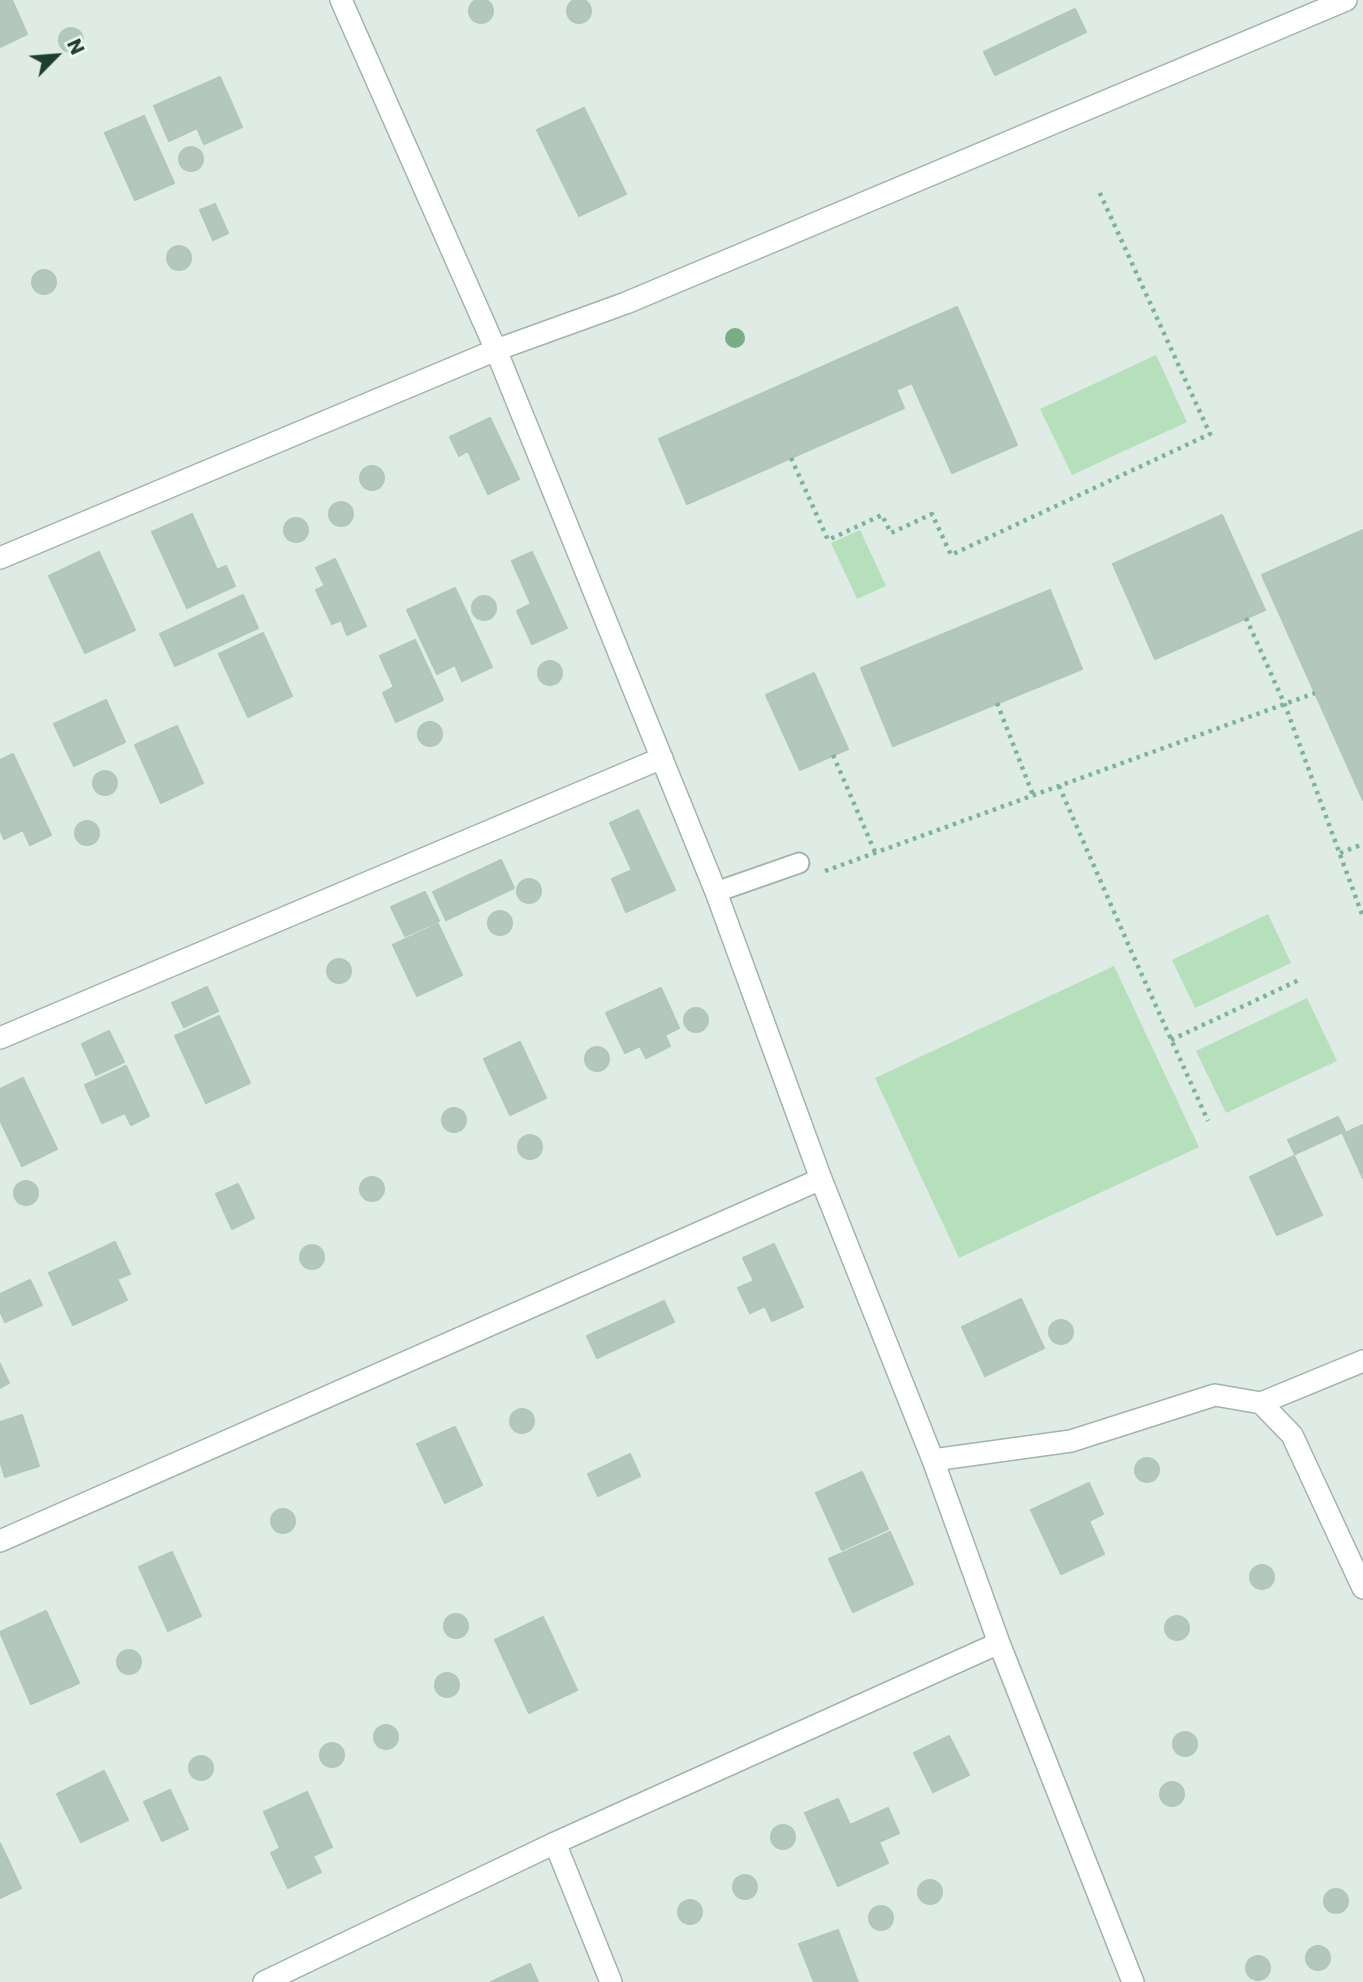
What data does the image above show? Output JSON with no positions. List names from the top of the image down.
{
  "north": "top right"
}
